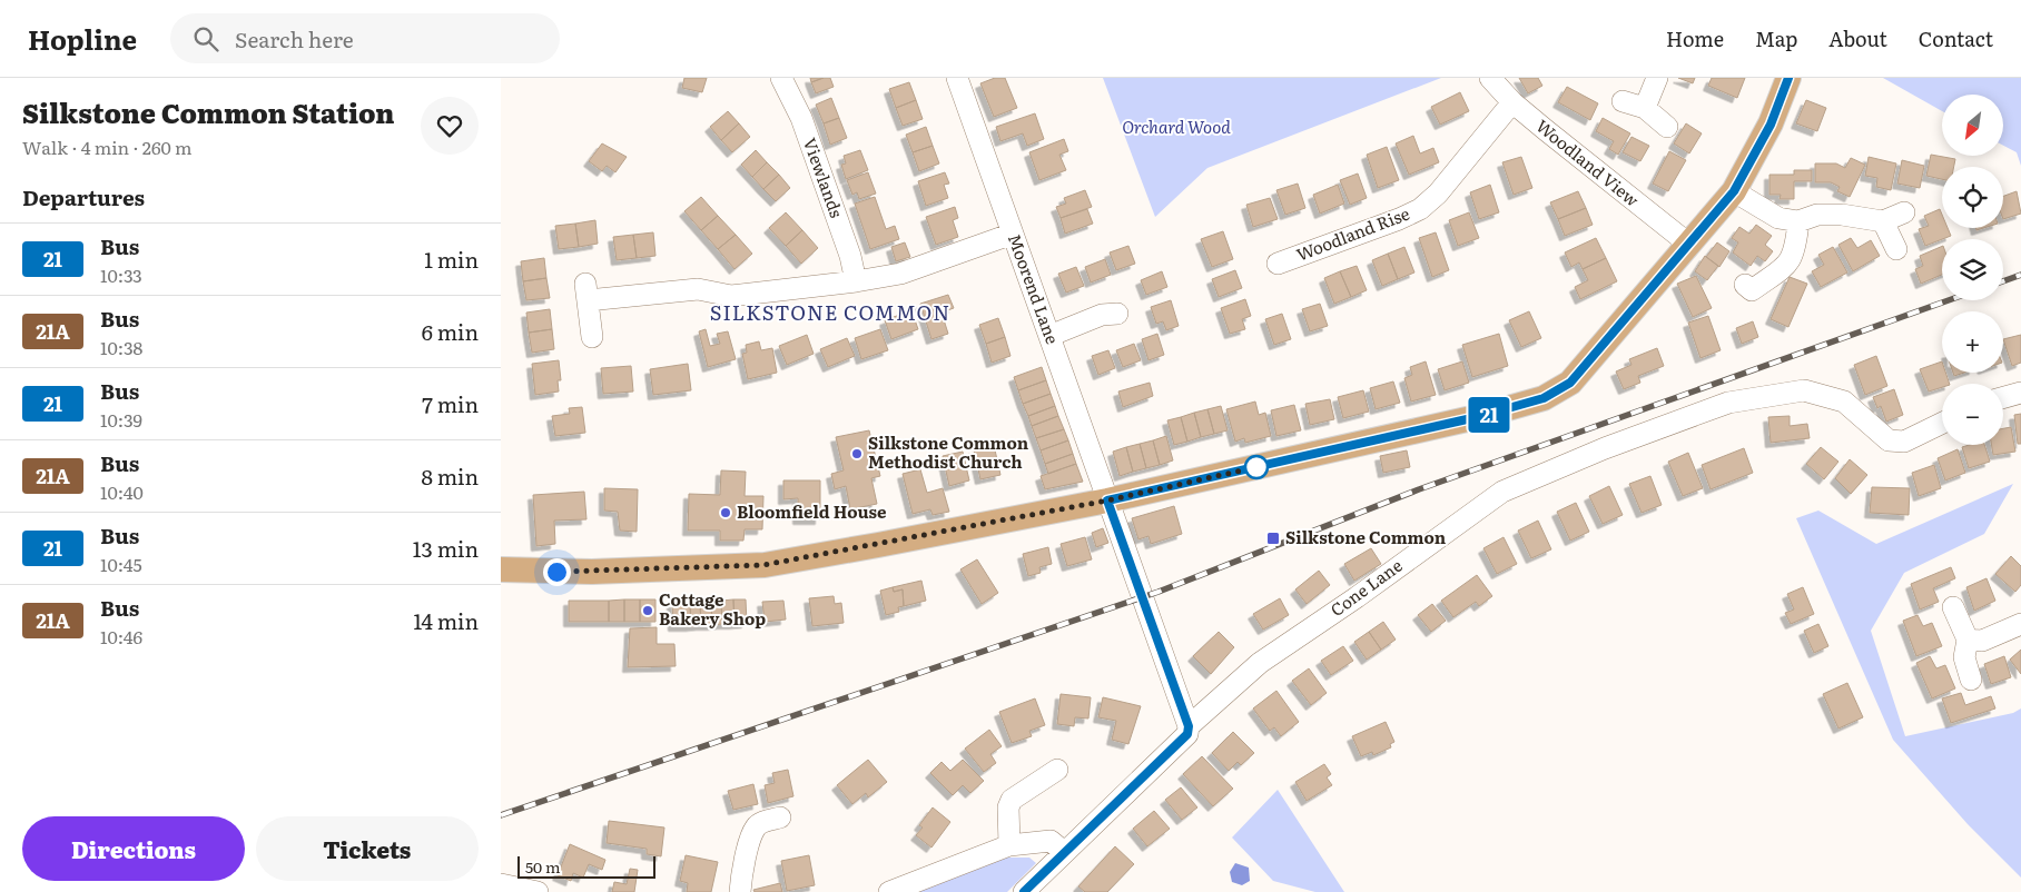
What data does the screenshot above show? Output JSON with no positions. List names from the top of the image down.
{
  "streets": {
    "street": [
      "Woodland View",
      "Viewlands",
      "Woodland Rise",
      "Moorend Lane",
      "Cone Lane"
    ]
  },
  "crossings": [
    ["Woodland View", "Woodland Rise"]
  ],
  "districts": ["SILKSTONE COMMON"],
  "parks": ["Orchard Wood"],
  "places": {
    "other": ["Silkstone Common Methodist Church", "Bloomfield House", "Cottage Bakery Shop"],
    "transit": ["Silkstone Common"]
  },
  "lines": ["bus line 21"],
  "scale_bar": "50 m",
  "north": "bottom left",
  "page": {
    "header": "Hopline",
    "search": "Search here",
    "nav": [
      "Home",
      "Map",
      "About",
      "Contact"
    ],
    "heading": [
      ["Silkstone Common Station", "Walk · 4 min · 260 m"],
      "Departures"
    ],
    "on_map": "21",
    "map_buttons": ["+", "−"],
    "list": [
      {
        "mark": "21",
        "name": "Bus",
        "note": "10:33",
        "value": "1 min"
      },
      {
        "mark": "21A",
        "name": "Bus",
        "note": "10:38",
        "value": "6 min"
      },
      {
        "mark": "21",
        "name": "Bus",
        "note": "10:39",
        "value": "7 min"
      },
      {
        "mark": "21A",
        "name": "Bus",
        "note": "10:40",
        "value": "8 min"
      },
      {
        "mark": "21",
        "name": "Bus",
        "note": "10:45",
        "value": "13 min"
      },
      {
        "mark": "21A",
        "name": "Bus",
        "note": "10:46",
        "value": "14 min"
      }
    ],
    "buttons": ["Directions", "Tickets"],
    "scale": "50 m"
  }
}
